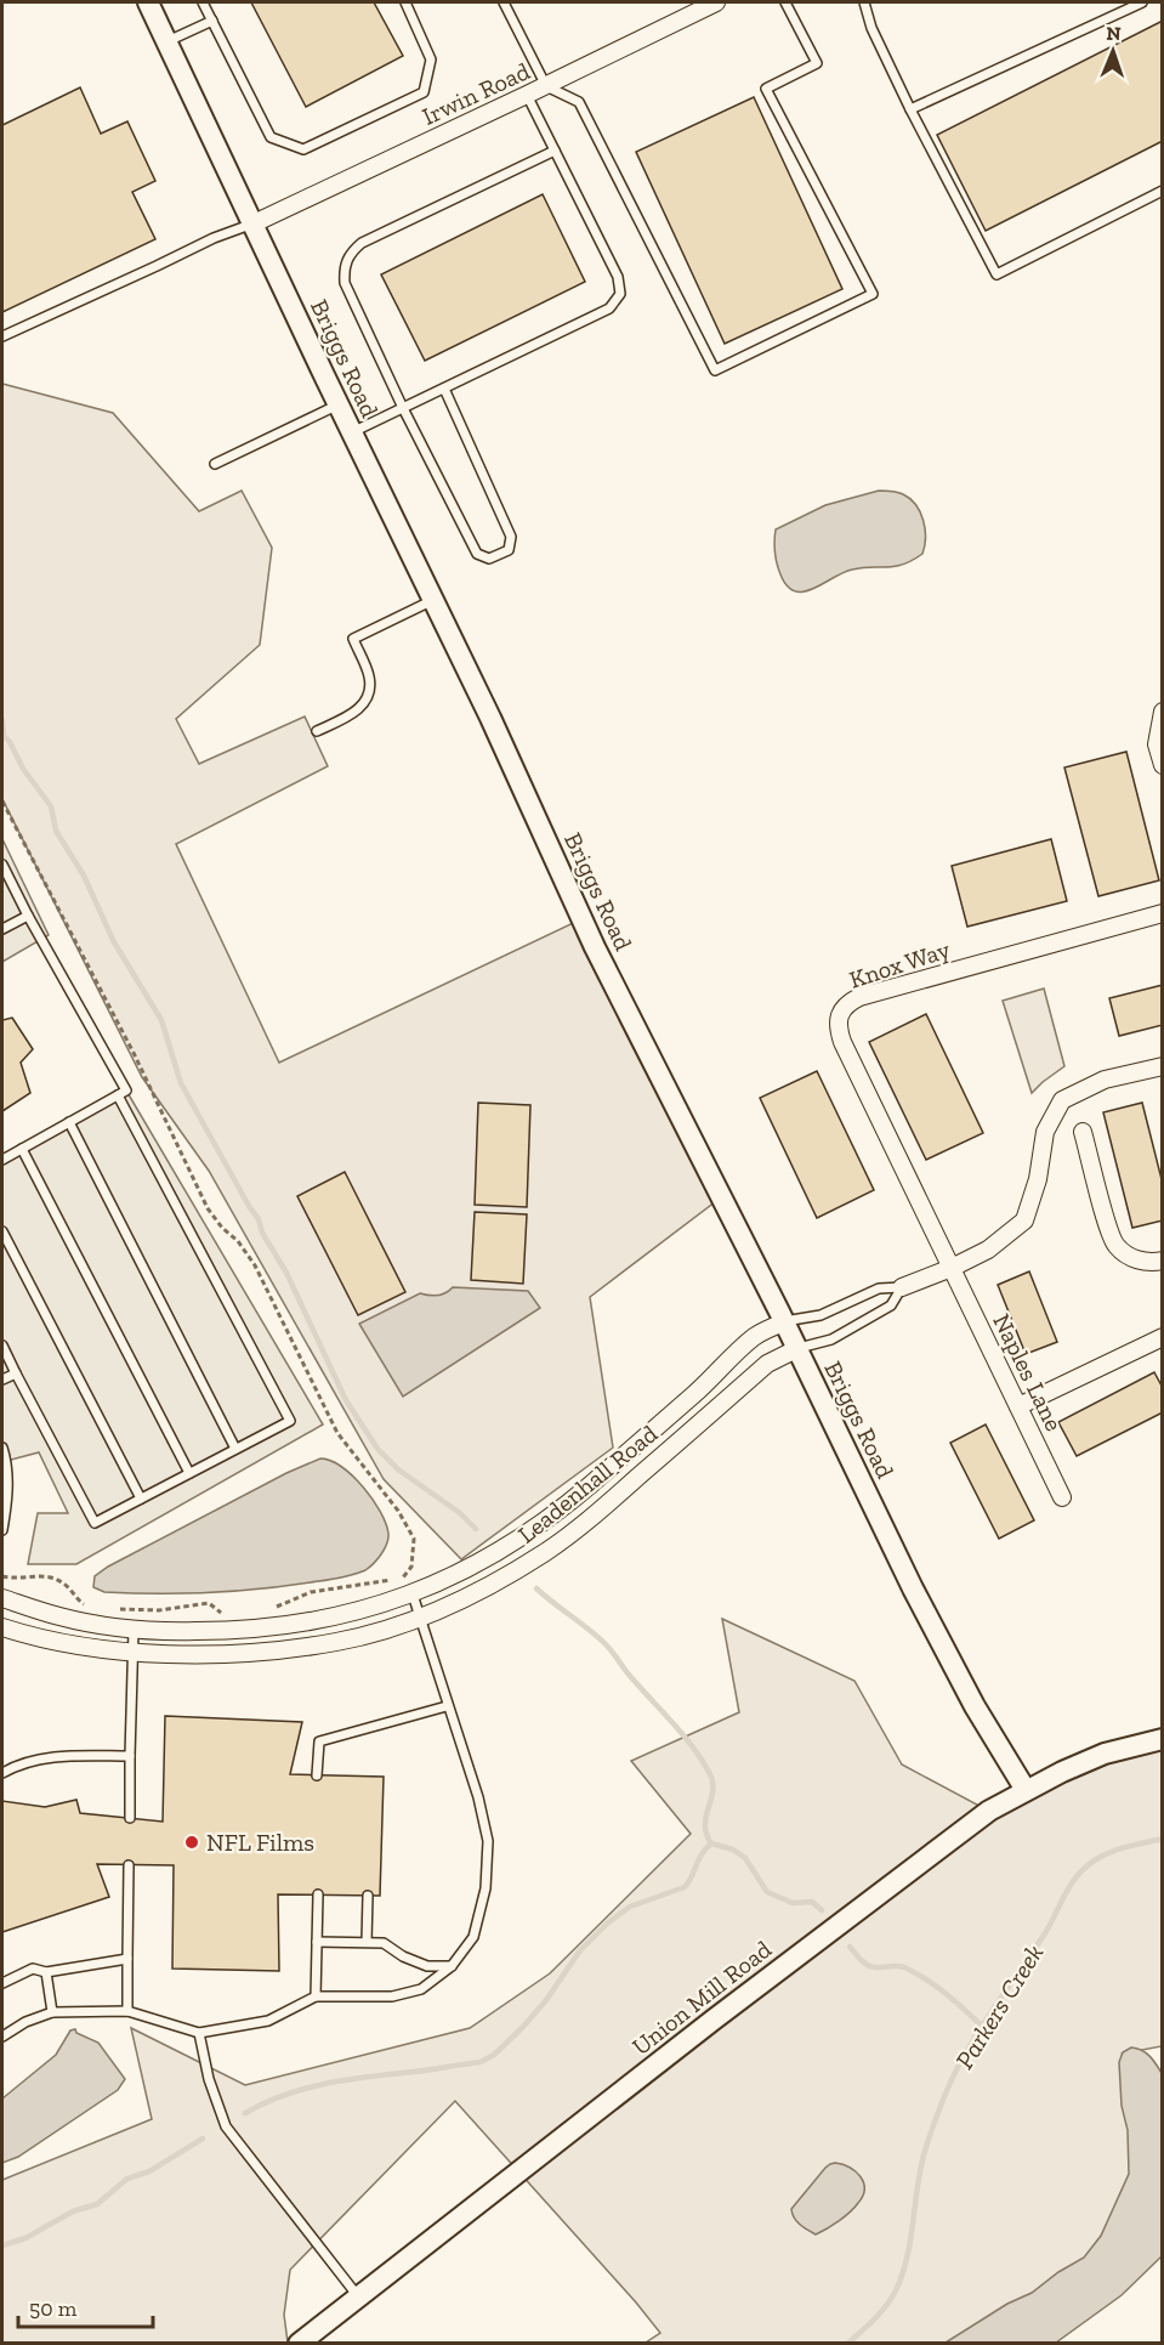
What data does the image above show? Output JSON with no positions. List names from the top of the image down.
{
  "streets": {
    "street": [
      "Irwin Road",
      "Briggs Road",
      "Knox Way",
      "Naples Lane",
      "Leadenhall Road",
      "Union Mill Road"
    ]
  },
  "crossings": [
    ["Irwin Road", "Briggs Road"],
    ["Briggs Road", "Leadenhall Road"],
    ["Briggs Road", "Union Mill Road"],
    ["Knox Way", "Naples Lane"]
  ],
  "water": ["Parkers Creek"],
  "places": ["NFL Films"],
  "scale_bar": "50 m",
  "north": "top"
}
